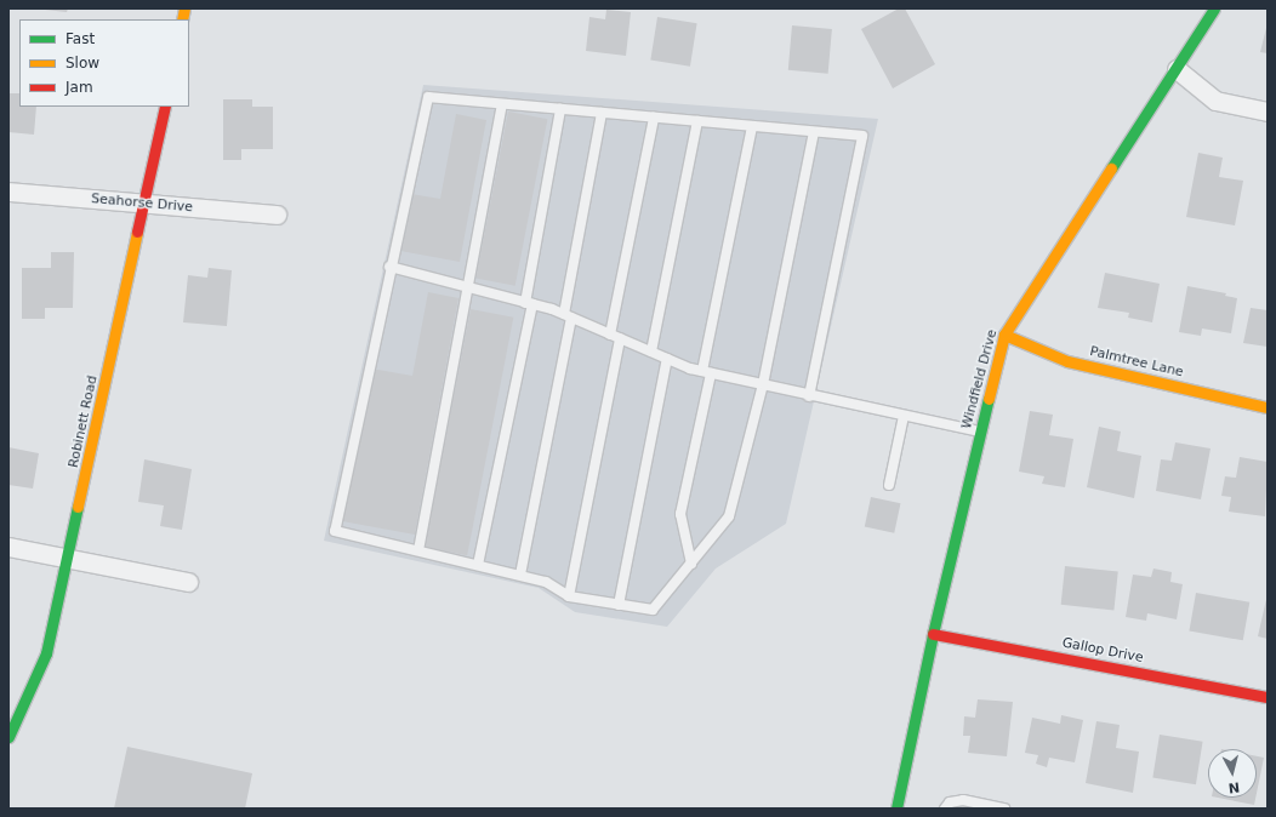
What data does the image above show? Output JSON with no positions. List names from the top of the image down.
{
  "streets": {
    "street": [
      "Seahorse Drive",
      "Palmtree Lane",
      "Windfield Drive",
      "Robinett Road",
      "Gallop Drive"
    ]
  },
  "crossings": [
    ["Seahorse Drive", "Robinett Road"],
    ["Palmtree Lane", "Windfield Drive"],
    ["Windfield Drive", "Gallop Drive"]
  ],
  "legend": ["Fast", "Slow", "Jam"],
  "north": "bottom"
}
